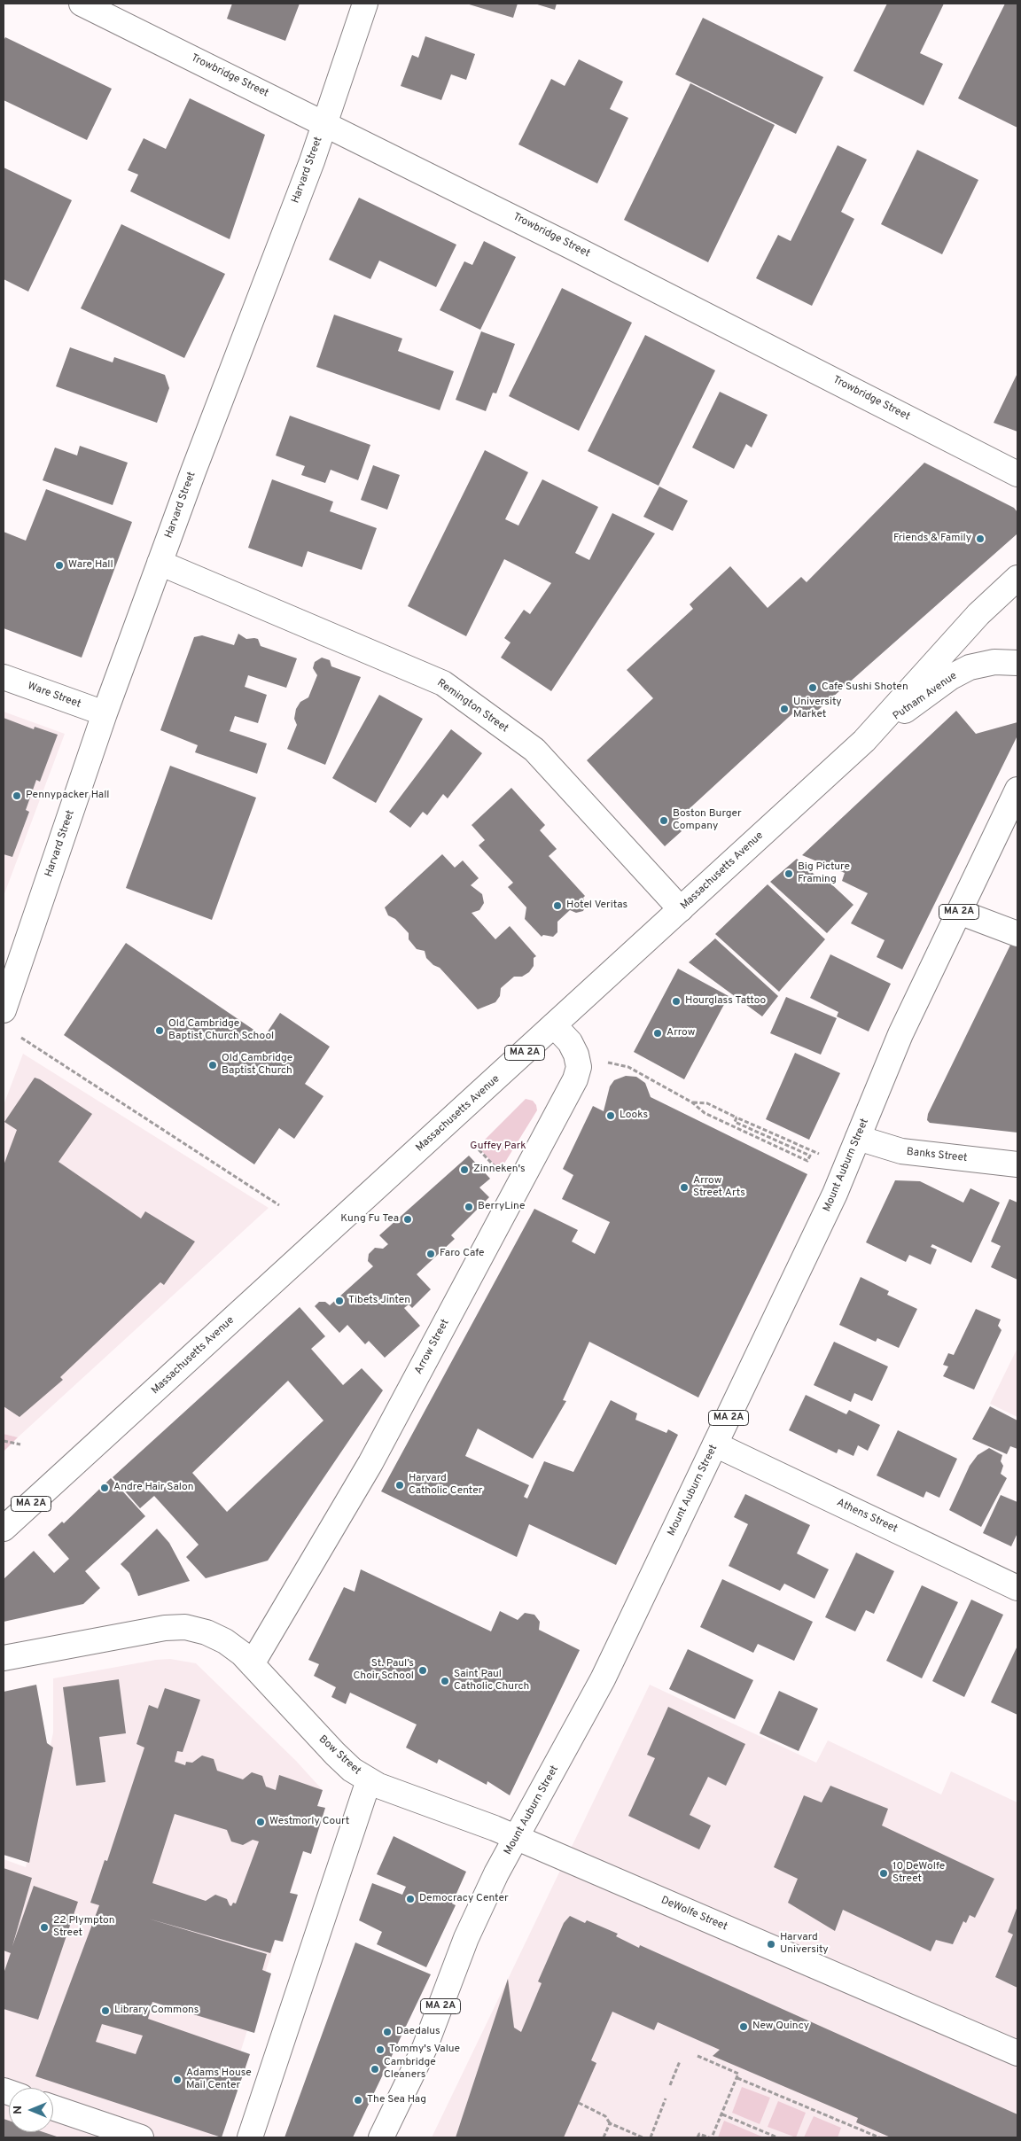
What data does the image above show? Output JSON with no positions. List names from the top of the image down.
{
  "streets": {
    "street": [
      "Trowbridge Street",
      "Harvard Street",
      "Ware Street",
      "Putnam Avenue",
      "Remington Street",
      "Massachusetts Avenue",
      "MA 2A",
      "Banks Street",
      "Mount Auburn Street",
      "Arrow Street",
      "Athens Street",
      "Bow Street",
      "DeWolfe Street"
    ]
  },
  "crossings": [
    ["Trowbridge Street", "Harvard Street"],
    ["Harvard Street", "Ware Street"],
    ["Harvard Street", "Remington Street"],
    ["Putnam Avenue", "Massachusetts Avenue"],
    ["Remington Street", "Massachusetts Avenue"],
    ["Massachusetts Avenue", "Arrow Street"],
    ["Banks Street", "Mount Auburn Street"],
    ["Mount Auburn Street", "Athens Street"],
    ["Mount Auburn Street", "DeWolfe Street"],
    ["Arrow Street", "Bow Street"],
    ["Bow Street", "DeWolfe Street"]
  ],
  "parks": ["Guffey Park"],
  "places": [
    "Friends & Family",
    "Ware Hall",
    "Cafe Sushi Shoten",
    "University Market",
    "Pennypacker Hall",
    "Boston Burger Company",
    "Big Picture Framing",
    "Hotel Veritas",
    "Hourglass Tattoo",
    "Old Cambridge Baptist Church School",
    "Arrow",
    "Old Cambridge Baptist Church",
    "Looks",
    "Zinneken's",
    "Arrow Street Arts",
    "BerryLine",
    "Kung Fu Tea",
    "Faro Cafe",
    "Tibets Jinten",
    "Harvard Catholic Center",
    "Andre Hair Salon",
    "St. Paul’s Choir School",
    "Saint Paul Catholic Church",
    "Westmorly Court",
    "10 DeWolfe Street",
    "Democracy Center",
    "22 Plympton Street",
    "Harvard University",
    "Library Commons",
    "New Quincy",
    "Daedalus",
    "Tommy's Value",
    "Cambridge Cleaners",
    "Adams House Mail Center",
    "The Sea Hag"
  ],
  "north": "left"
}
